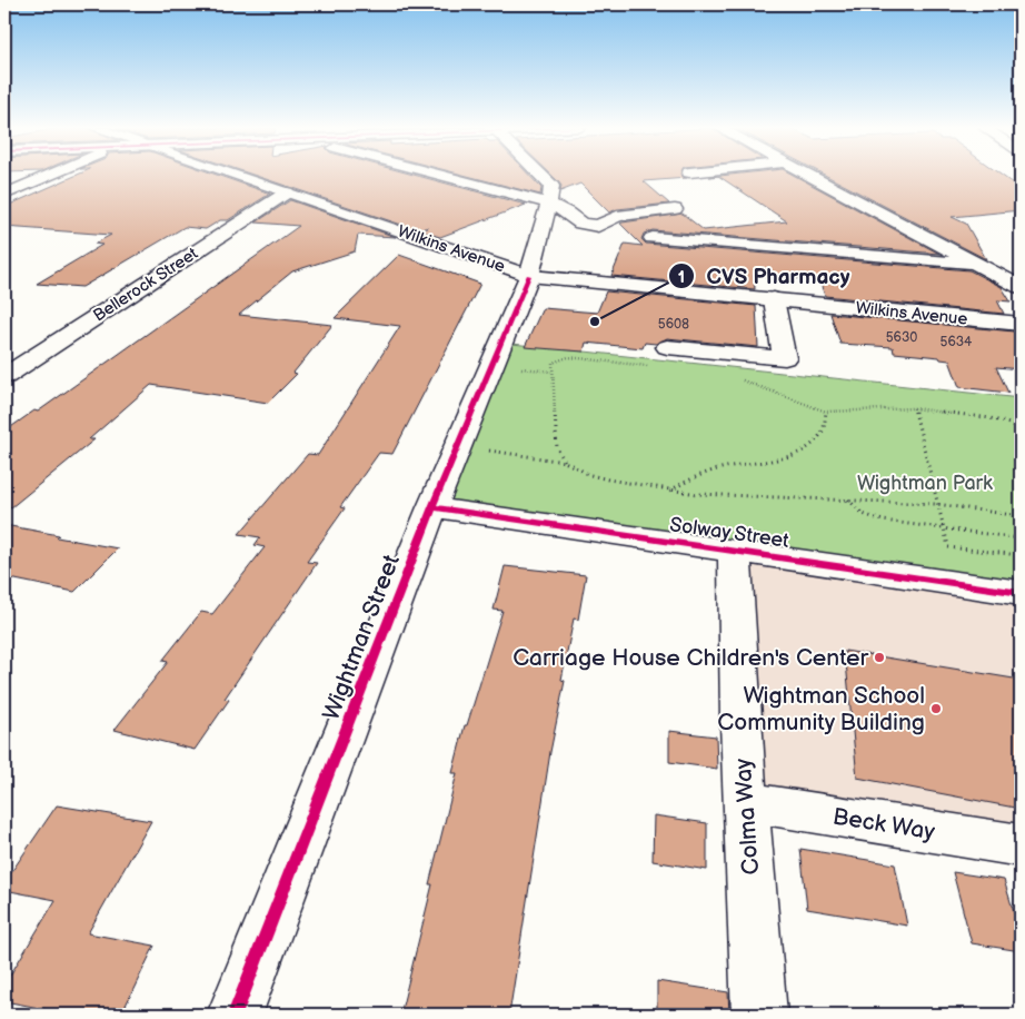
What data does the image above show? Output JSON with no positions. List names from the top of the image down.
{
  "streets": {
    "street": [
      "Wilkins Avenue",
      "Bellerock Street",
      "Solway Street",
      "Wightman Street",
      "Colma Way",
      "Beck Way"
    ]
  },
  "crossings": [
    ["Wilkins Avenue", "Bellerock Street"],
    ["Wilkins Avenue", "Wightman Street"],
    ["Solway Street", "Wightman Street"],
    ["Solway Street", "Colma Way"],
    ["Colma Way", "Beck Way"]
  ],
  "parks": ["Wightman Park"],
  "places": ["CVS Pharmacy", "Carriage House Children's Center", "Wightman School Community Building"],
  "house_numbers": ["5608", "5630", "5634"]
}
